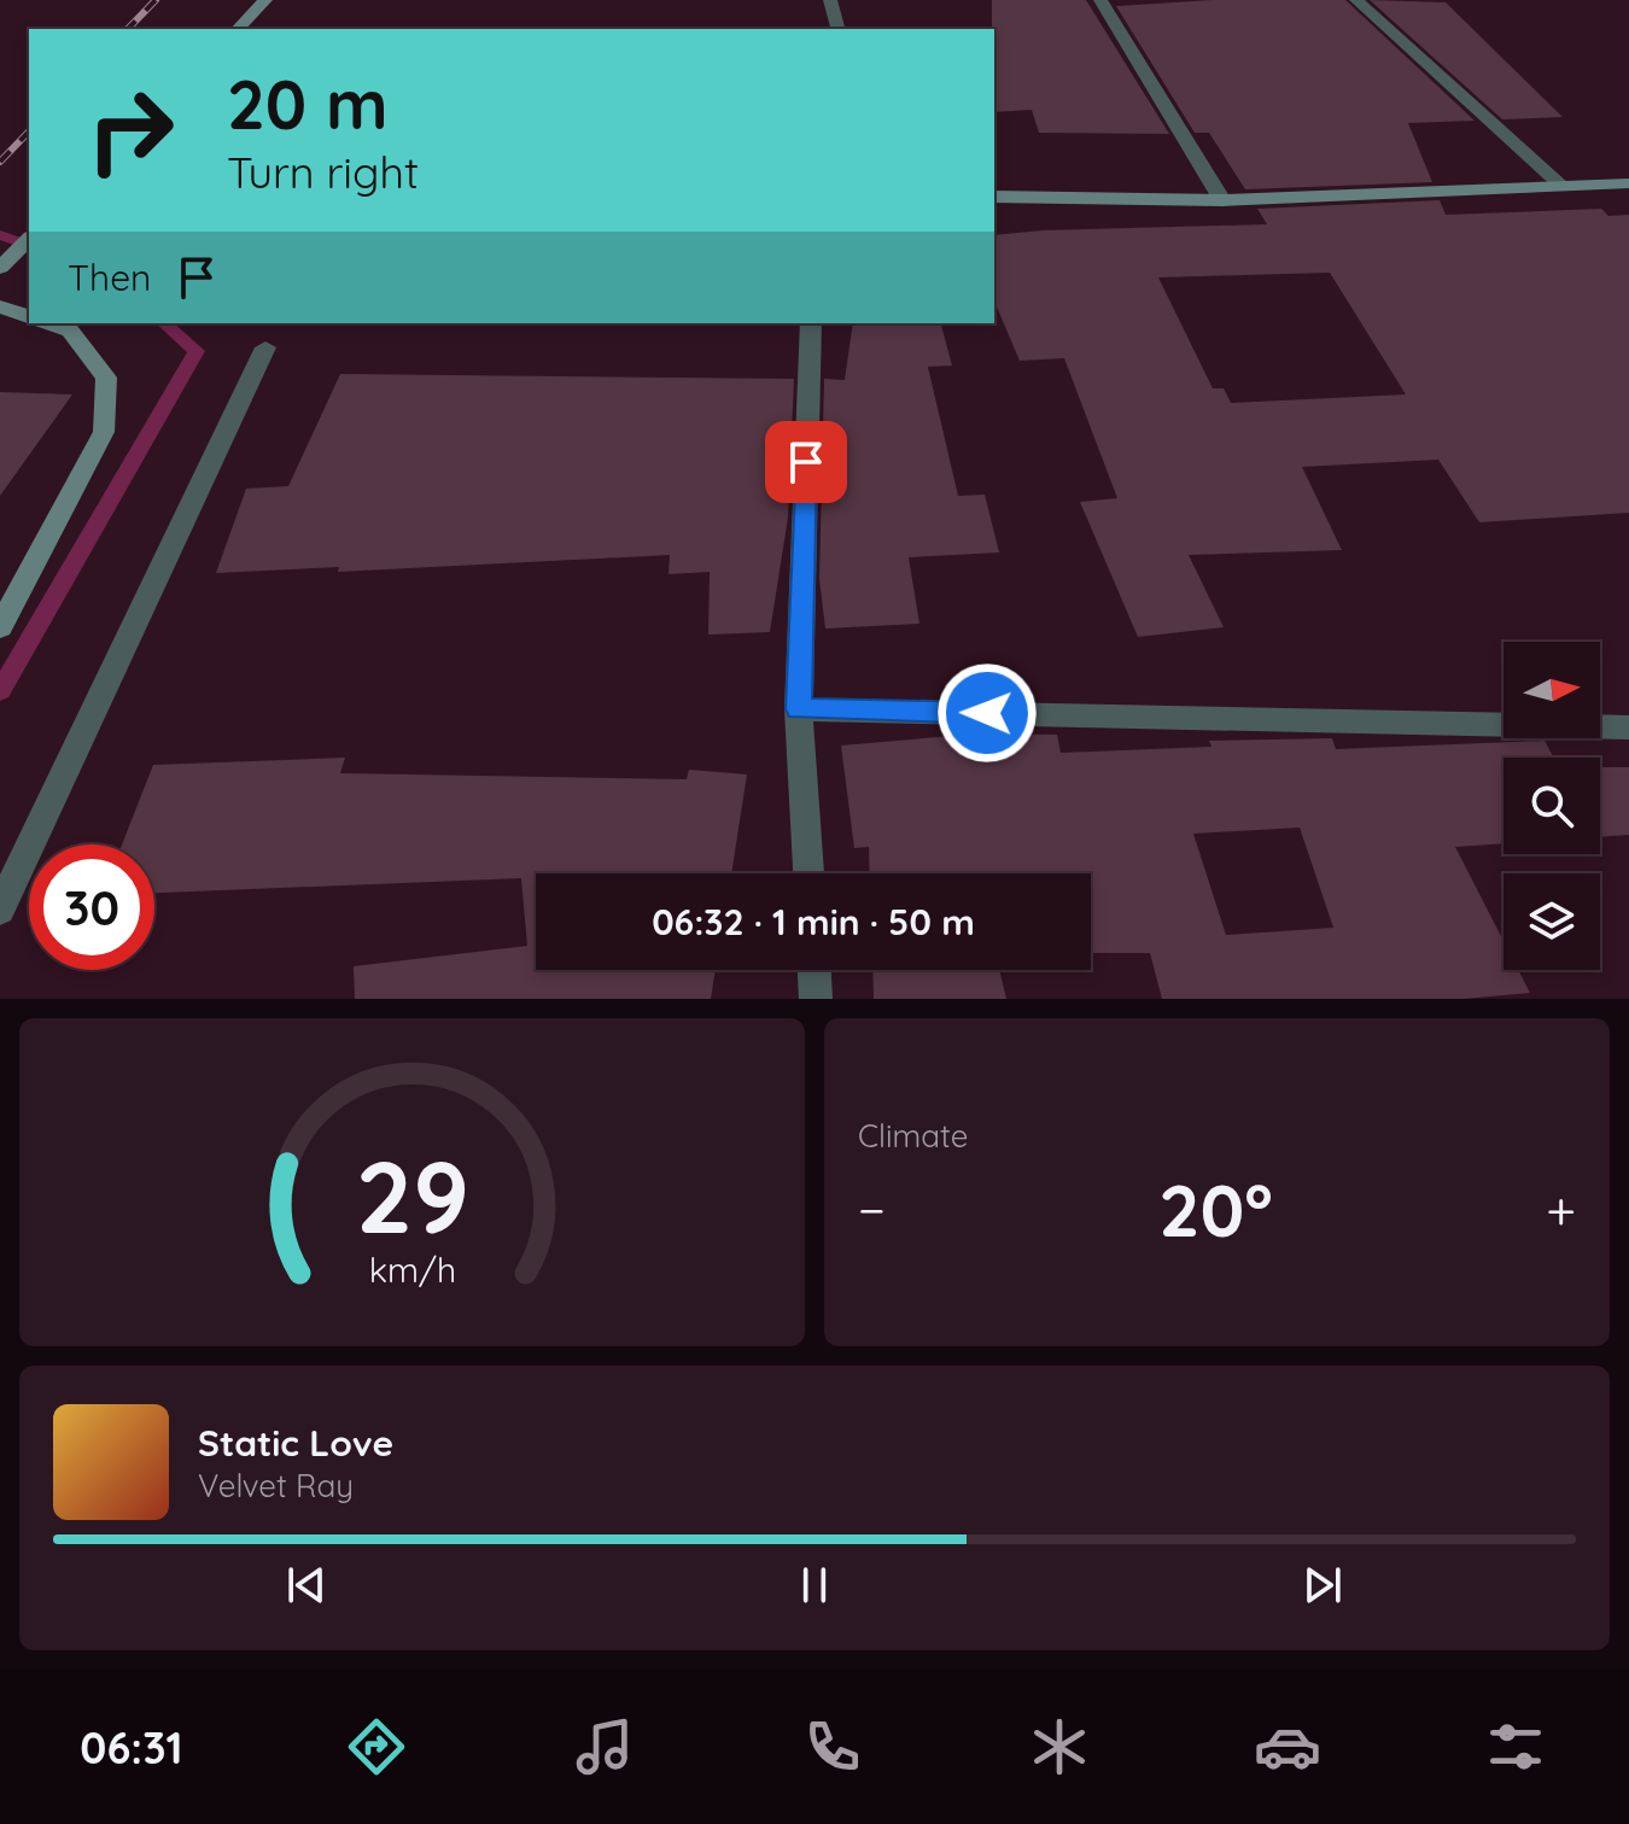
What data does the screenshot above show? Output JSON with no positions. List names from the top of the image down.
{
  "north": "right",
  "page": {
    "turn": ["20 m", "Turn right"],
    "then": "Then",
    "limit": "30",
    "trip": "06:32 · 1 min · 50 m",
    "tile": "Climate",
    "heat": ["−", "20°", "+"],
    "song": ["Static Love", "Velvet Ray"],
    "tabs": "06:31",
    "gauge": ["29", "km/h"]
  }
}
